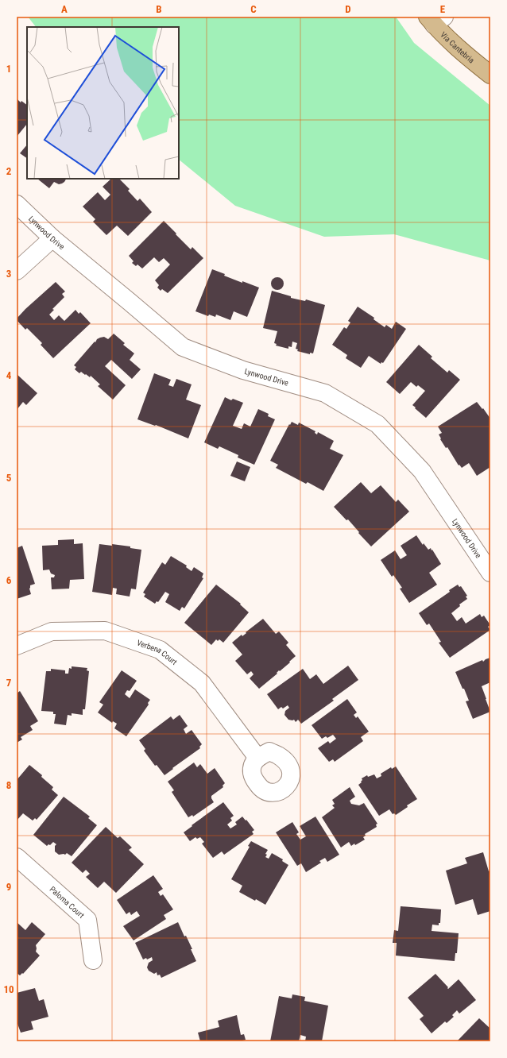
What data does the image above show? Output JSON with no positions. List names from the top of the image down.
{
  "streets": {
    "main road": ["Via Cantebria"],
    "street": ["Lynwood Drive", "Verbena Court", "Paloma Court"]
  },
  "grid": {
    "columns": [
      "A",
      "B",
      "C",
      "D",
      "E"
    ],
    "rows": [
      "1",
      "2",
      "3",
      "4",
      "5",
      "6",
      "7",
      "8",
      "9",
      "10"
    ]
  }
}
